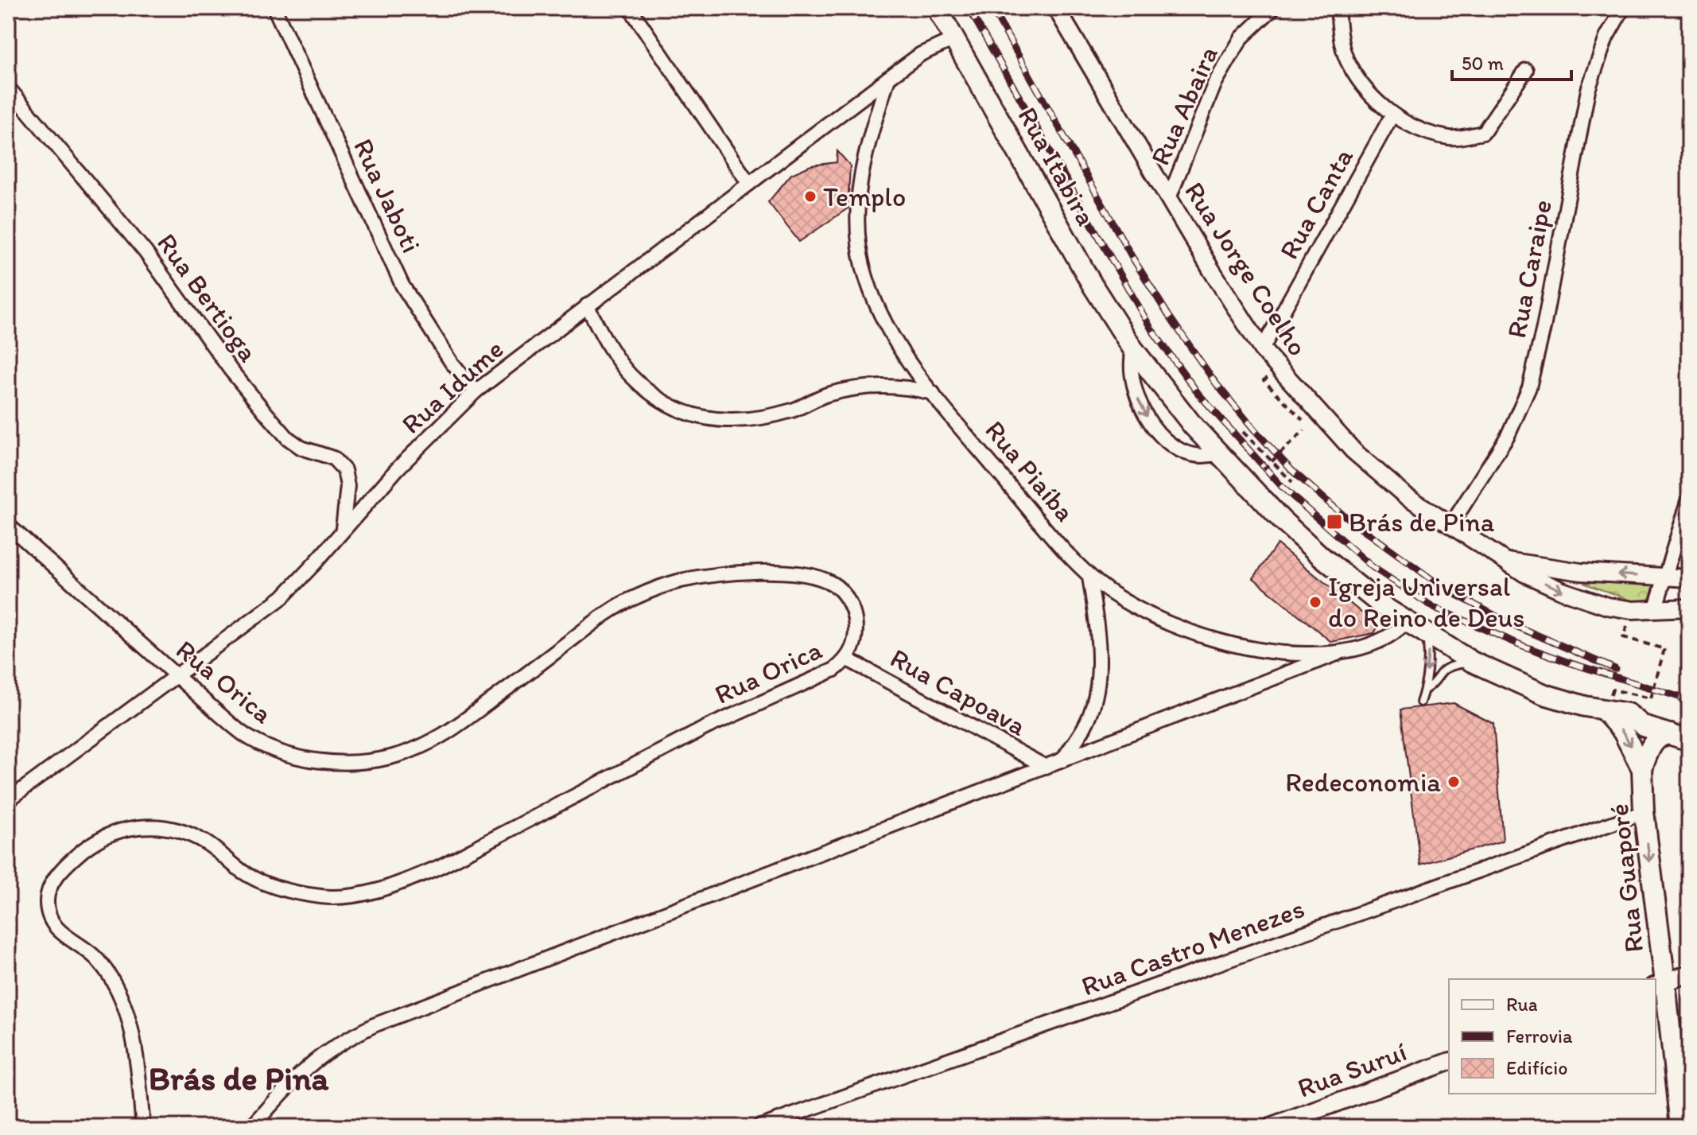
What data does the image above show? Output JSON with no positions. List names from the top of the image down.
{
  "streets": {
    "main road": ["Rua Itabira", "Rua Guaporé"],
    "street": [
      "Rua Abaira",
      "Rua Jaboti",
      "Rua Canta",
      "Rua Jorge Coelho",
      "Rua Caraipe",
      "Rua Bertioga",
      "Rua Idume",
      "Rua Piaíba",
      "Rua Orica",
      "Rua Capoava",
      "Rua Castro Menezes",
      "Rua Suruí"
    ]
  },
  "crossings": [
    ["Rua Abaira", "Rua Jorge Coelho"],
    ["Rua Itabira", "Rua Idume"],
    ["Rua Itabira", "Rua Piaíba"],
    ["Rua Itabira", "Rua Guaporé"],
    ["Rua Jaboti", "Rua Idume"],
    ["Rua Canta", "Rua Jorge Coelho"],
    ["Rua Jorge Coelho", "Rua Caraipe"],
    ["Rua Bertioga", "Rua Idume"],
    ["Rua Idume", "Rua Piaíba"],
    ["Rua Idume", "Rua Orica"],
    ["Rua Orica", "Rua Capoava"],
    ["Rua Guaporé", "Rua Castro Menezes"]
  ],
  "one_way": ["Rua Guaporé"],
  "districts": ["Brás de Pina"],
  "places": {
    "other": ["Templo", "Igreja Universal do Reino de Deus", "Redeconomia"],
    "transit": ["Brás de Pina"]
  },
  "legend": ["Rua", "Ferrovia", "Edifício"],
  "scale_bar": "50 m"
}
